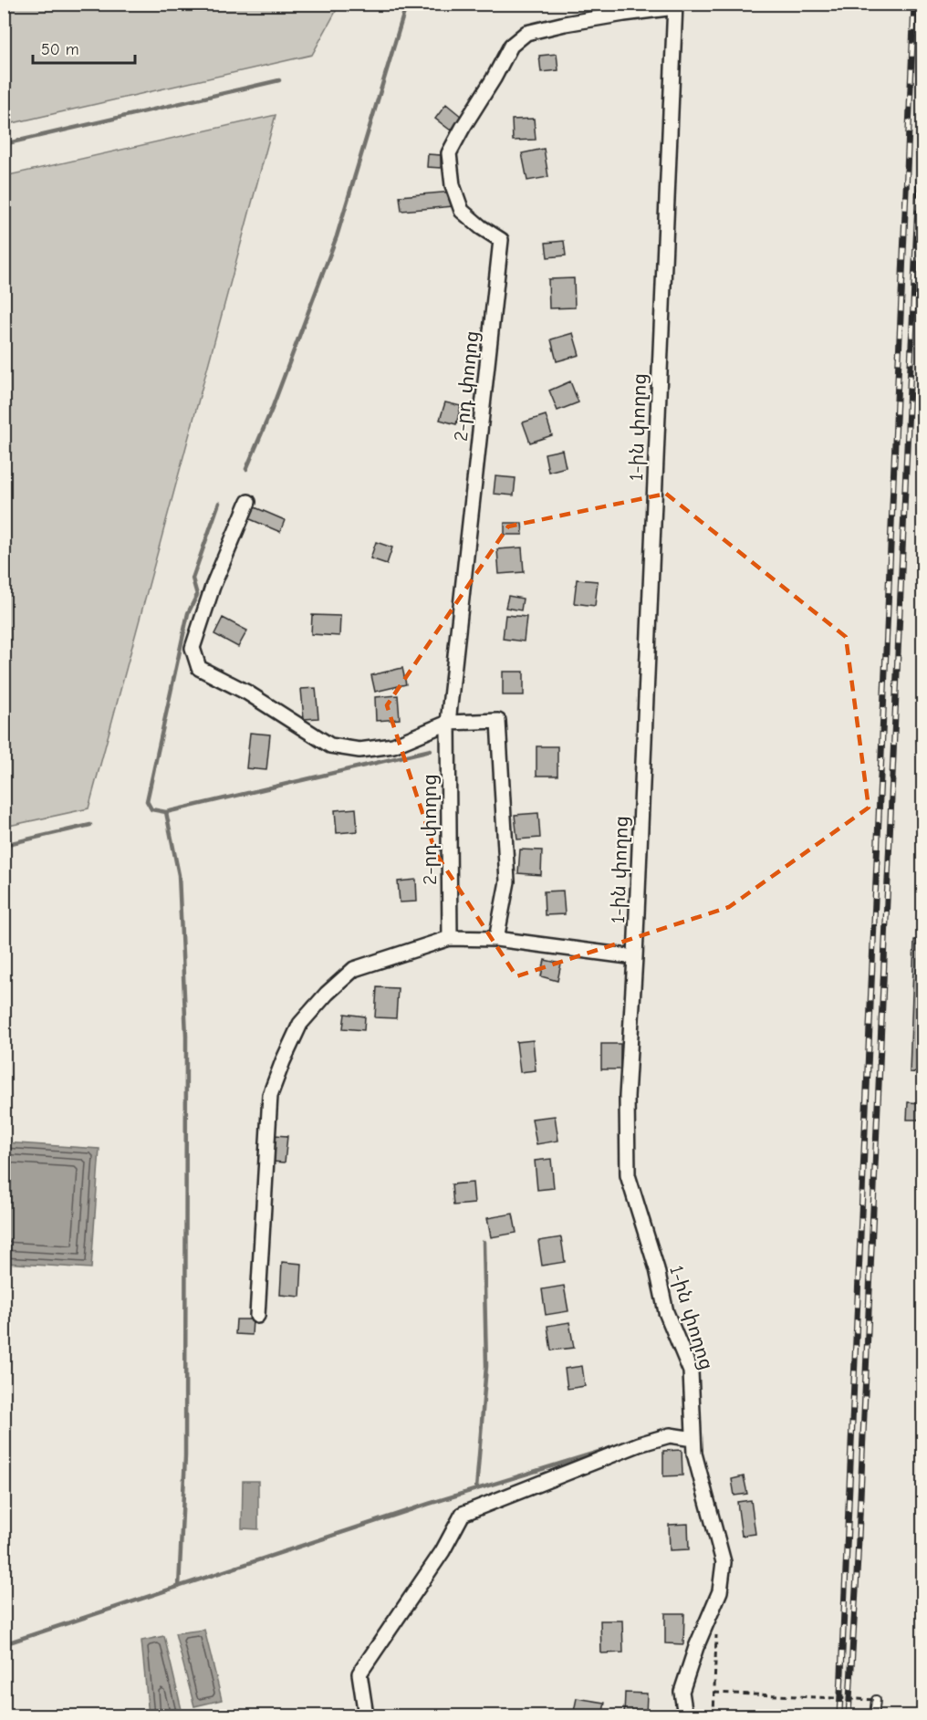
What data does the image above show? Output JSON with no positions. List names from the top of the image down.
{
  "streets": {
    "street": ["2-րդ փողոց", "1-ին փողոց"]
  },
  "crossings": [
    ["2-րդ փողոց", "1-ին փողոց"]
  ],
  "scale_bar": "50 m"
}
